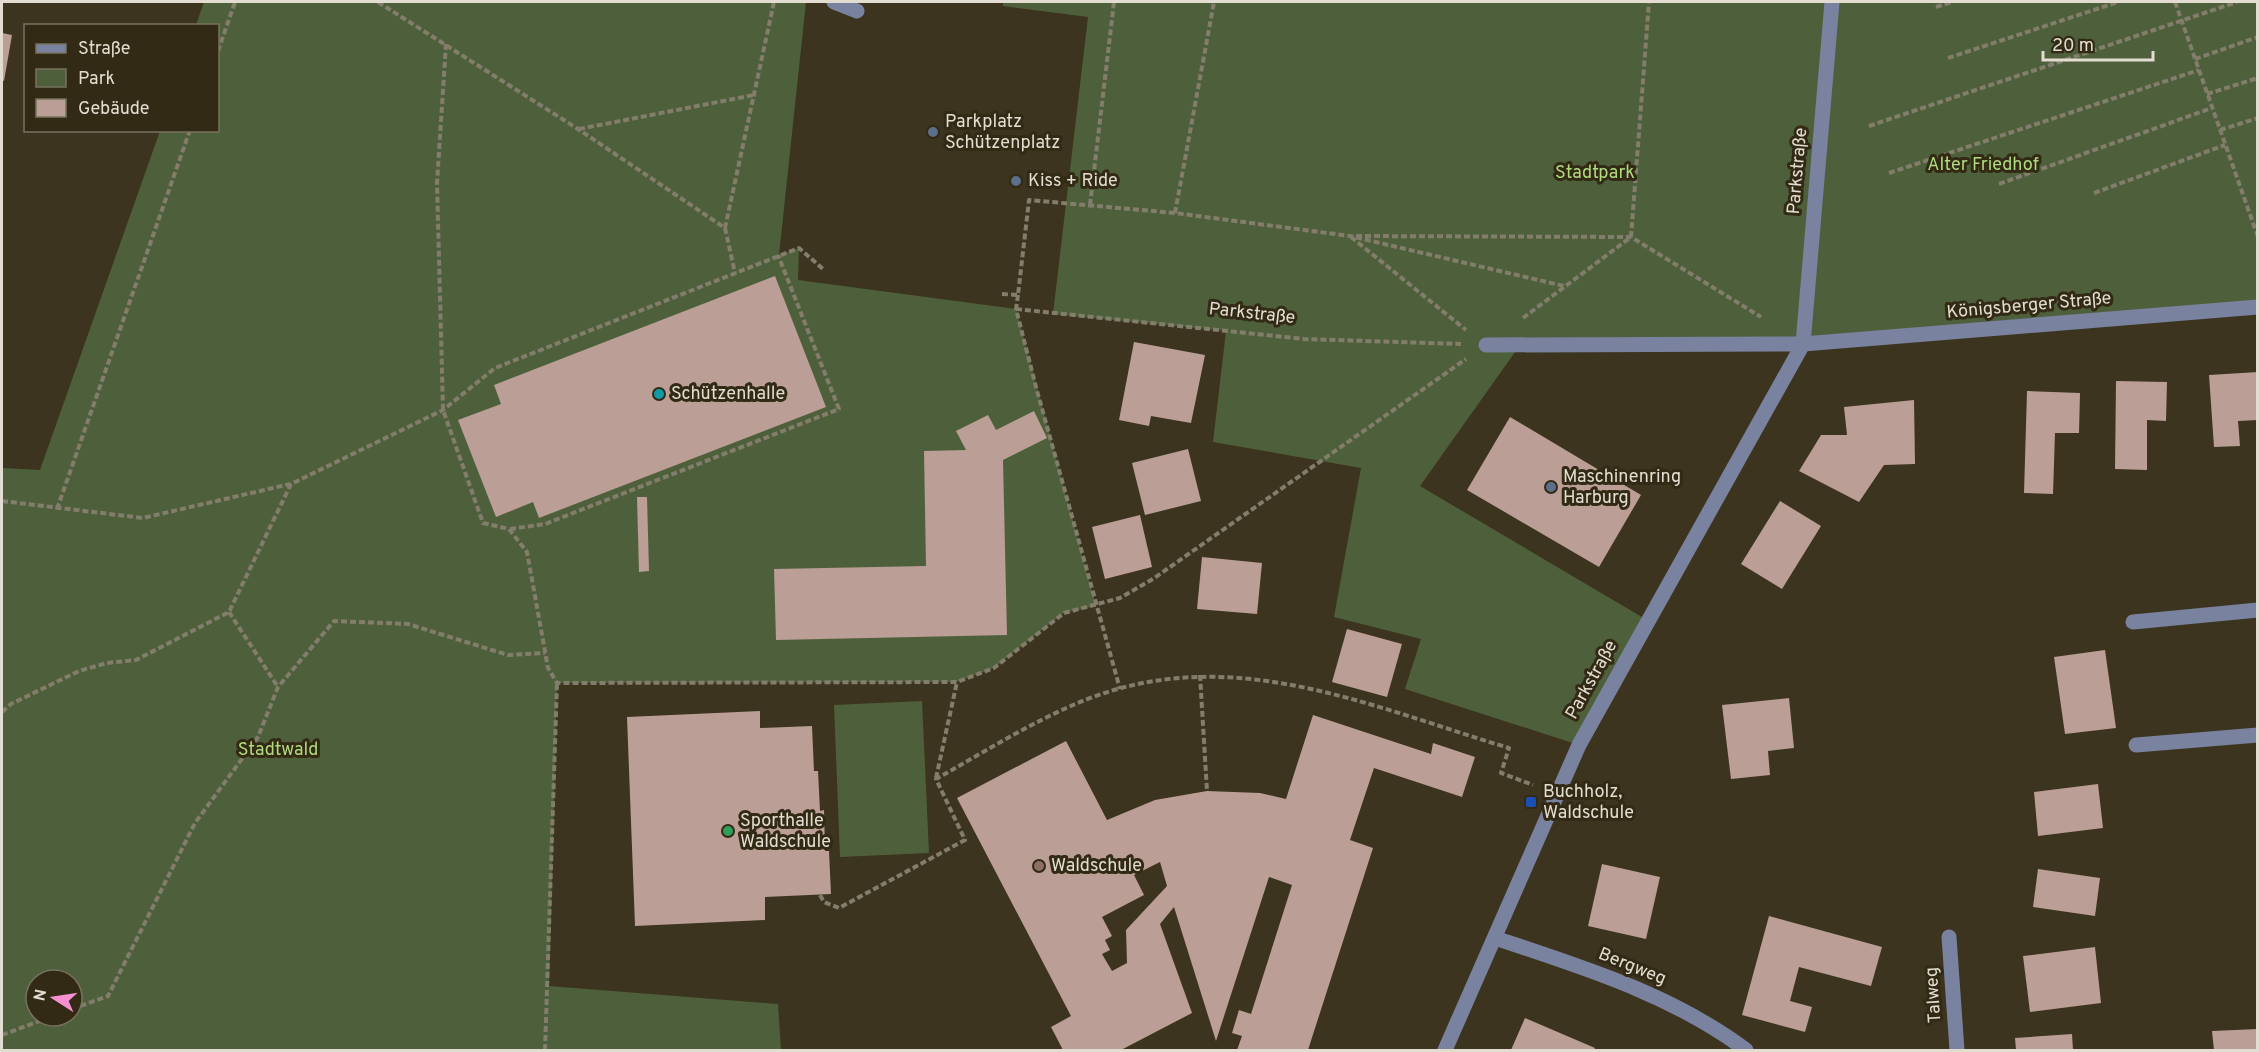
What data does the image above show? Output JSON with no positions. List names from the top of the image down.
{
  "streets": {
    "street": [
      "Parkstraße",
      "Königsberger Straße",
      "Bergweg",
      "Talweg"
    ]
  },
  "crossings": [
    ["Parkstraße", "Königsberger Straße"],
    ["Parkstraße", "Bergweg"]
  ],
  "parks": ["Alter Friedhof", "Stadtpark", "Stadtwald"],
  "places": {
    "other": [
      "Parkplatz Schützenplatz",
      "Kiss + Ride",
      "Schützenhalle",
      "Maschinenring Harburg",
      "Sporthalle Waldschule",
      "Waldschule"
    ],
    "transit": ["Buchholz, Waldschule"]
  },
  "legend": ["Straße", "Park", "Gebäude"],
  "scale_bar": "20 m",
  "north": "left"
}
